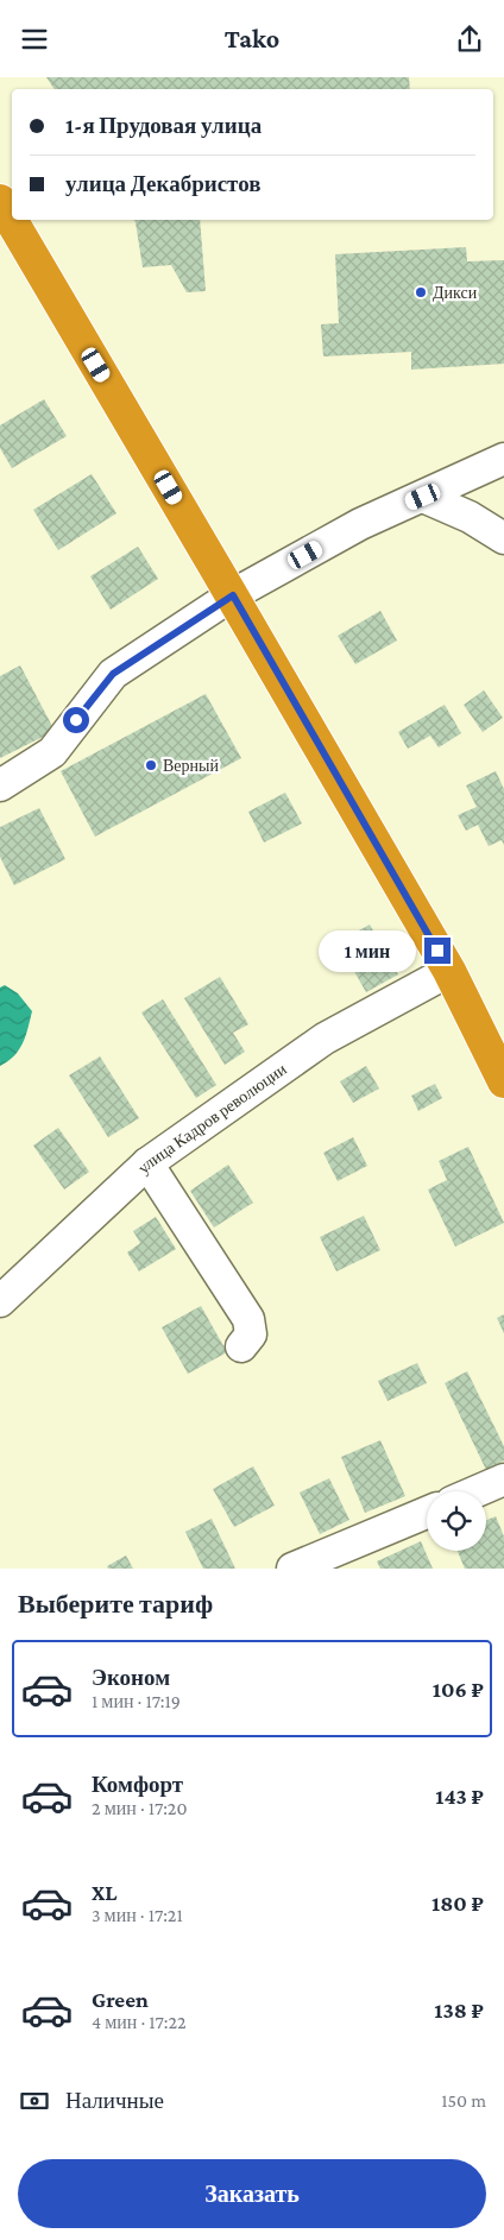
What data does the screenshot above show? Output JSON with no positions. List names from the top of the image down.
{
  "streets": {
    "street": ["улица Кадров революции"]
  },
  "places": ["Дикси", "Верный"],
  "page": {
    "header": "Tako",
    "banner": ["1-я Прудовая улица", "улица Декабристов"],
    "bubble": "1 мин",
    "heading": "Выберите тариф",
    "list": [
      {
        "name": "Эконом",
        "note": "1 мин · 17:19",
        "value": "106 ₽"
      },
      {
        "name": "Комфорт",
        "note": "2 мин · 17:20",
        "value": "143 ₽"
      },
      {
        "name": "XL",
        "note": "3 мин · 17:21",
        "value": "180 ₽"
      },
      {
        "name": "Green",
        "note": "4 мин · 17:22",
        "value": "138 ₽"
      }
    ],
    "pay": ["Наличные", "150 m"],
    "buttons": "Заказать"
  }
}
